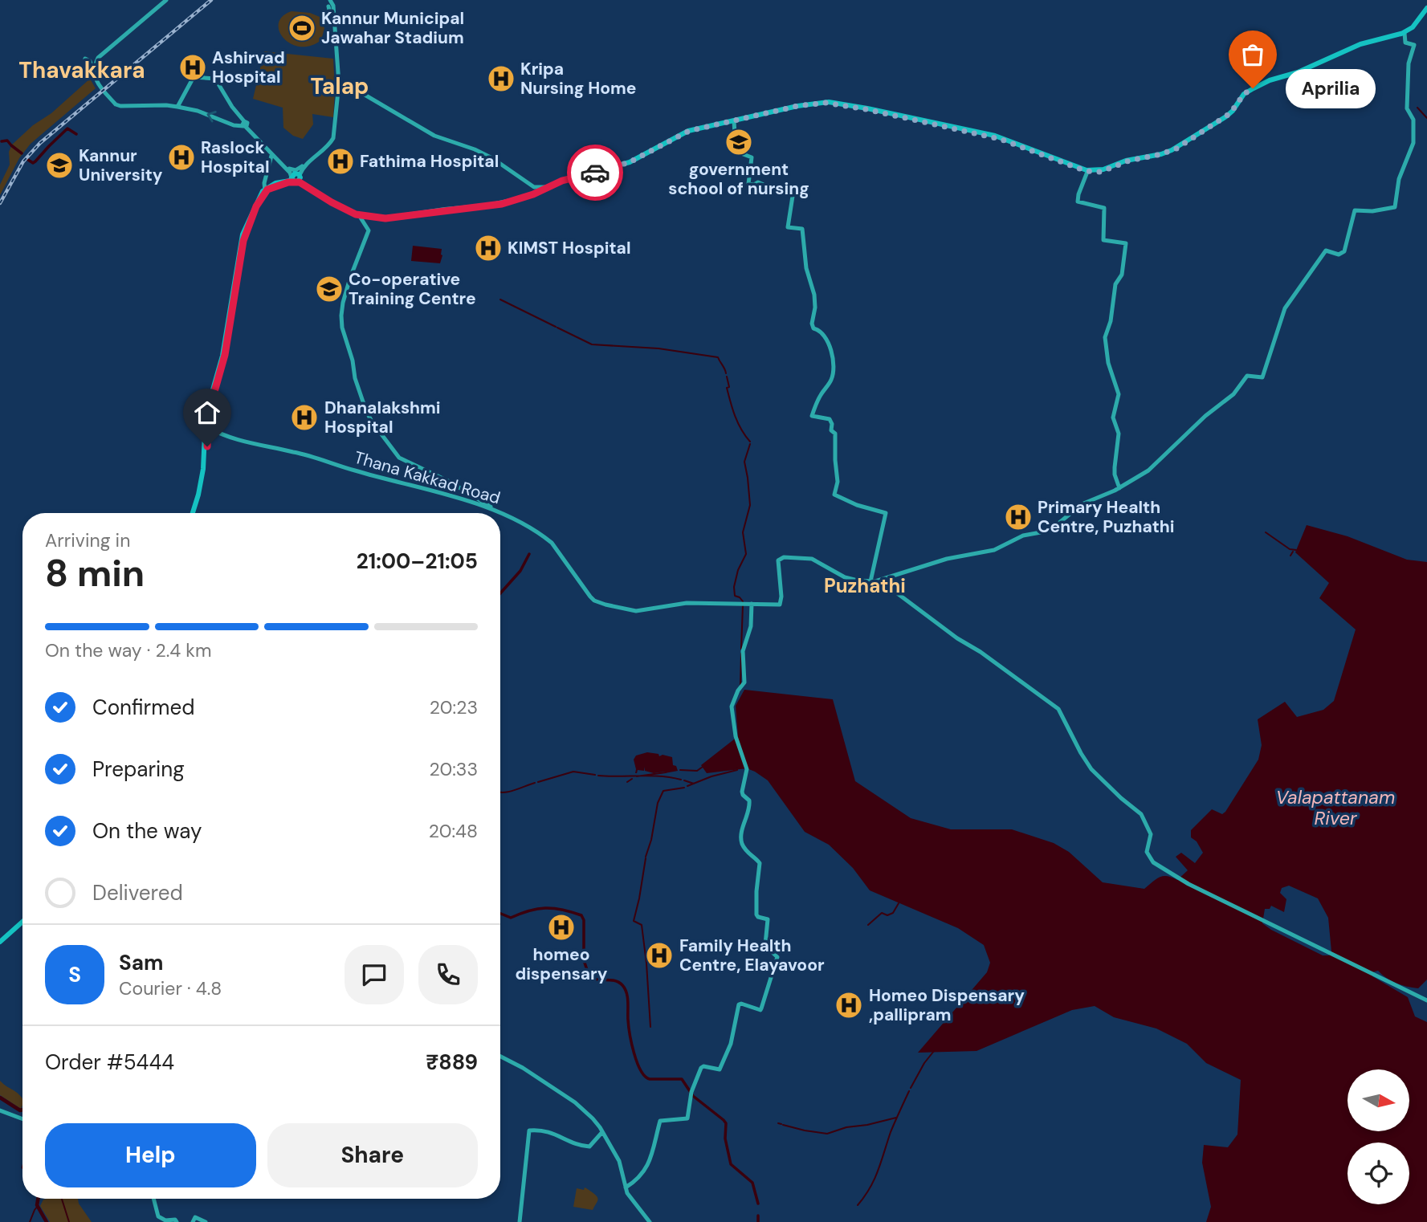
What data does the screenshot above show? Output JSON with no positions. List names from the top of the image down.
{
  "streets": {
    "main road": ["Thana Kakkad Road"]
  },
  "districts": ["Thavakkara", "Talap", "Puzhathi"],
  "water": ["Valapattanam River"],
  "places": {
    "sports": ["Kannur Municipal Jawahar Stadium"],
    "hospital": [
      "Ashirvad Hospital",
      "Kripa Nursing Home",
      "Raslock Hospital",
      "Fathima Hospital",
      "KIMST Hospital",
      "Dhanalakshmi Hospital",
      "Primary Health Centre, Puzhathi",
      "homeo dispensary",
      "Family Health Centre, Elayavoor",
      "Homeo Dispensary ,pallipram"
    ],
    "other": ["Aprilia"],
    "school or university": ["government school of nursing", "Kannur University", "Co-operative Training Centre"]
  },
  "north": "right",
  "page": {
    "bubble": "Aprilia",
    "heading": ["8 min", "Arriving in", "21:00–21:05"],
    "panel": [
      "Sam",
      "Courier · 4.8",
      "Order #5444",
      "₹889"
    ],
    "bar": "On the way · 2.4 km",
    "list": [
      ["Confirmed", "20:23"],
      ["Preparing", "20:33"],
      ["On the way", "20:48"],
      "Delivered"
    ],
    "round": "S",
    "buttons": ["Help", "Share"]
  }
}
